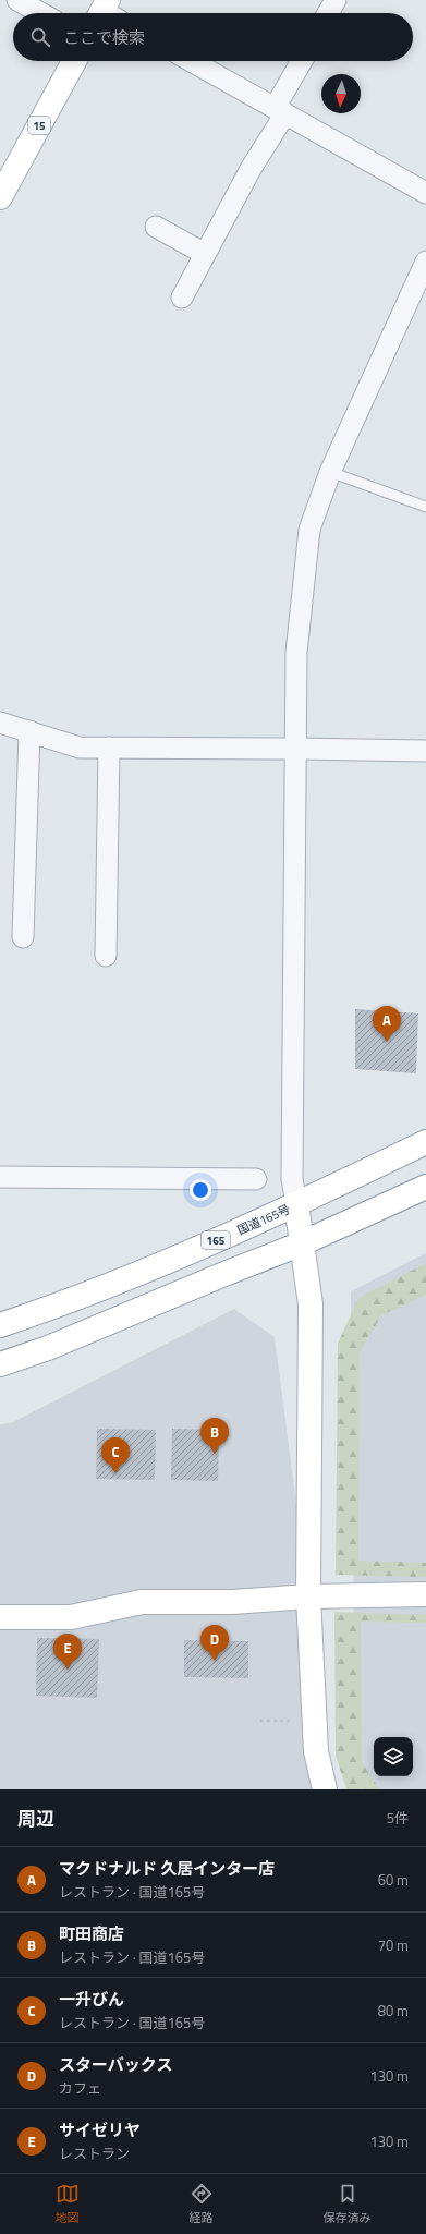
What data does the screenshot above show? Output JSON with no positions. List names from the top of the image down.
{
  "streets": {
    "main road": ["15", "国道165号", "165"]
  },
  "north": "bottom",
  "page": {
    "search": "ここで検索",
    "pins": [
      "A",
      "B",
      "C",
      "D",
      "E"
    ],
    "heading": ["周辺", "5件"],
    "list": [
      {
        "mark": "A",
        "name": "マクドナルド 久居インター店",
        "note": "レストラン · 国道165号",
        "value": "60 m"
      },
      {
        "mark": "B",
        "name": "町田商店",
        "note": "レストラン · 国道165号",
        "value": "70 m"
      },
      {
        "mark": "C",
        "name": "一升びん",
        "note": "レストラン · 国道165号",
        "value": "80 m"
      },
      {
        "mark": "D",
        "name": "スターバックス",
        "note": "カフェ",
        "value": "130 m"
      },
      {
        "mark": "E",
        "name": "サイゼリヤ",
        "note": "レストラン",
        "value": "130 m"
      }
    ],
    "nav": ["地図", "経路", "保存済み"]
  }
}
